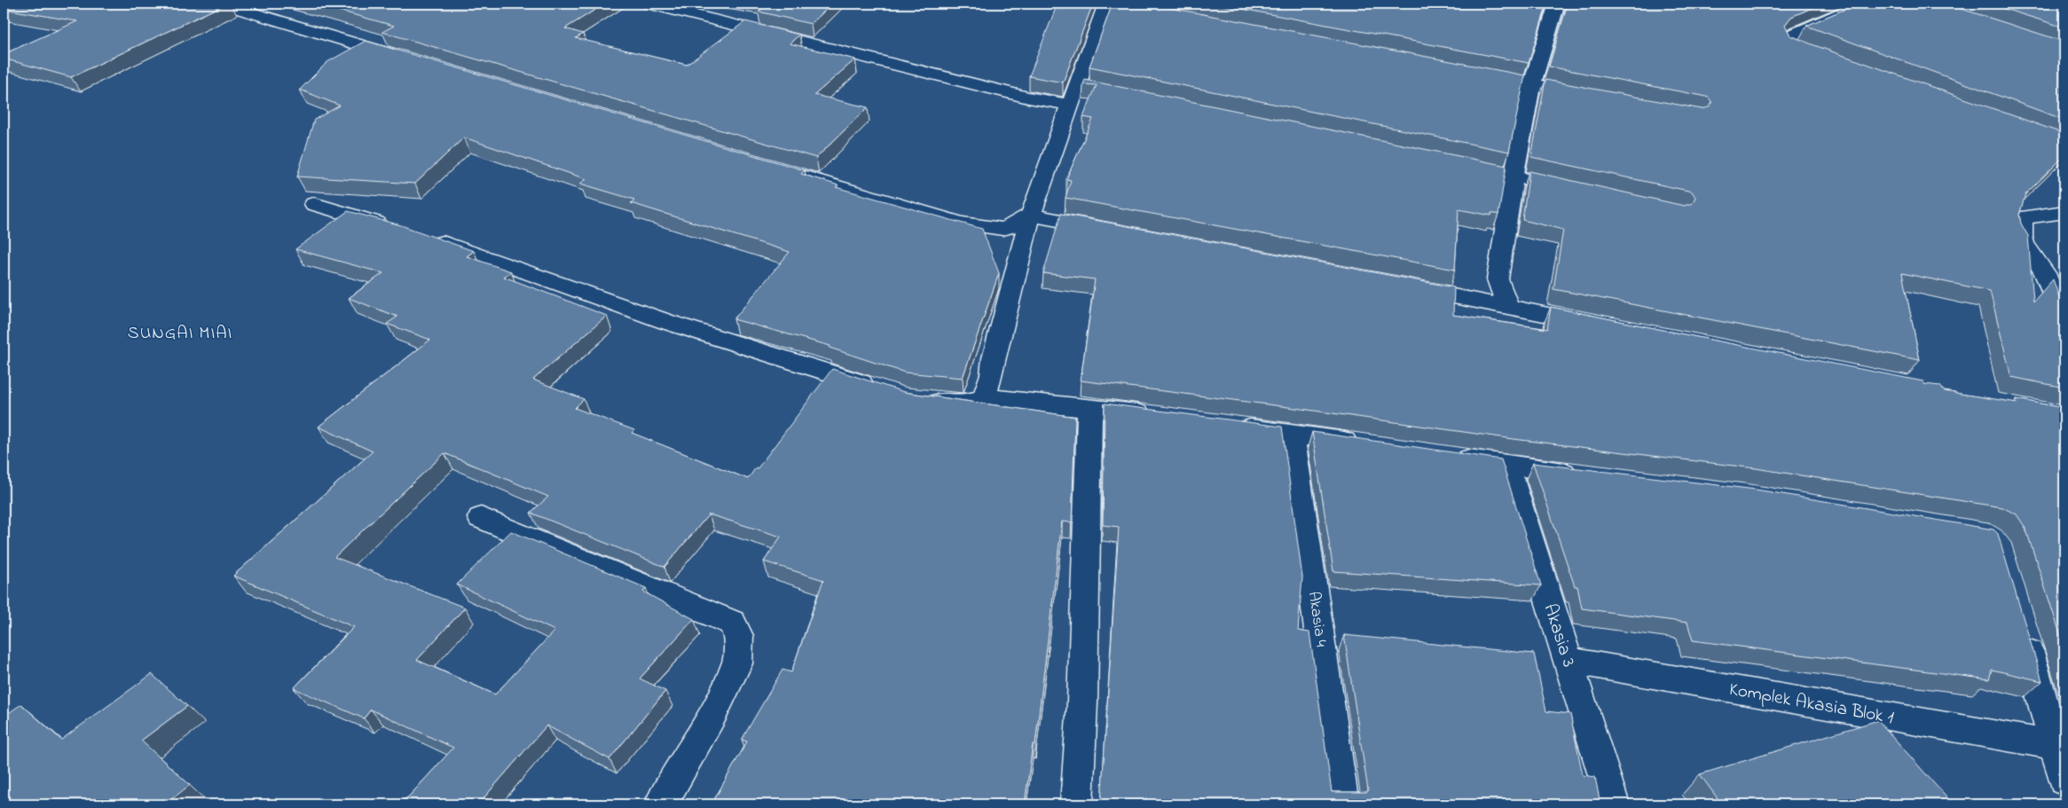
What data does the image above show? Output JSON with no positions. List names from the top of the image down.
{
  "streets": {
    "street": ["Akasia 4", "Akasia 3", "Komplek Akasia Blok 1"]
  },
  "crossings": [
    ["Akasia 3", "Komplek Akasia Blok 1"]
  ],
  "districts": ["SUNGAI MIAI"]
}
